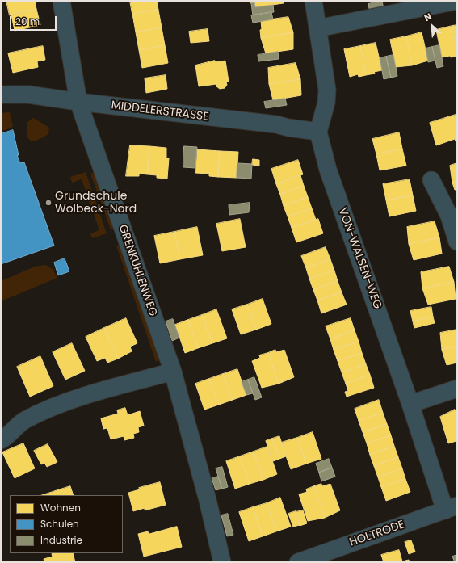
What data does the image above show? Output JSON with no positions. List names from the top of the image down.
{
  "streets": {
    "street": [
      "MIDDELERSTRASSE",
      "VON-WALSEN-WEG",
      "GRENKUHLENWEG",
      "HOLTRODE"
    ]
  },
  "crossings": [
    ["MIDDELERSTRASSE", "VON-WALSEN-WEG"],
    ["MIDDELERSTRASSE", "GRENKUHLENWEG"],
    ["VON-WALSEN-WEG", "HOLTRODE"]
  ],
  "places": ["Grundschule Wolbeck-Nord"],
  "legend": ["Wohnen", "Schulen", "Industrie"],
  "scale_bar": "20 m",
  "north": "top left"
}
